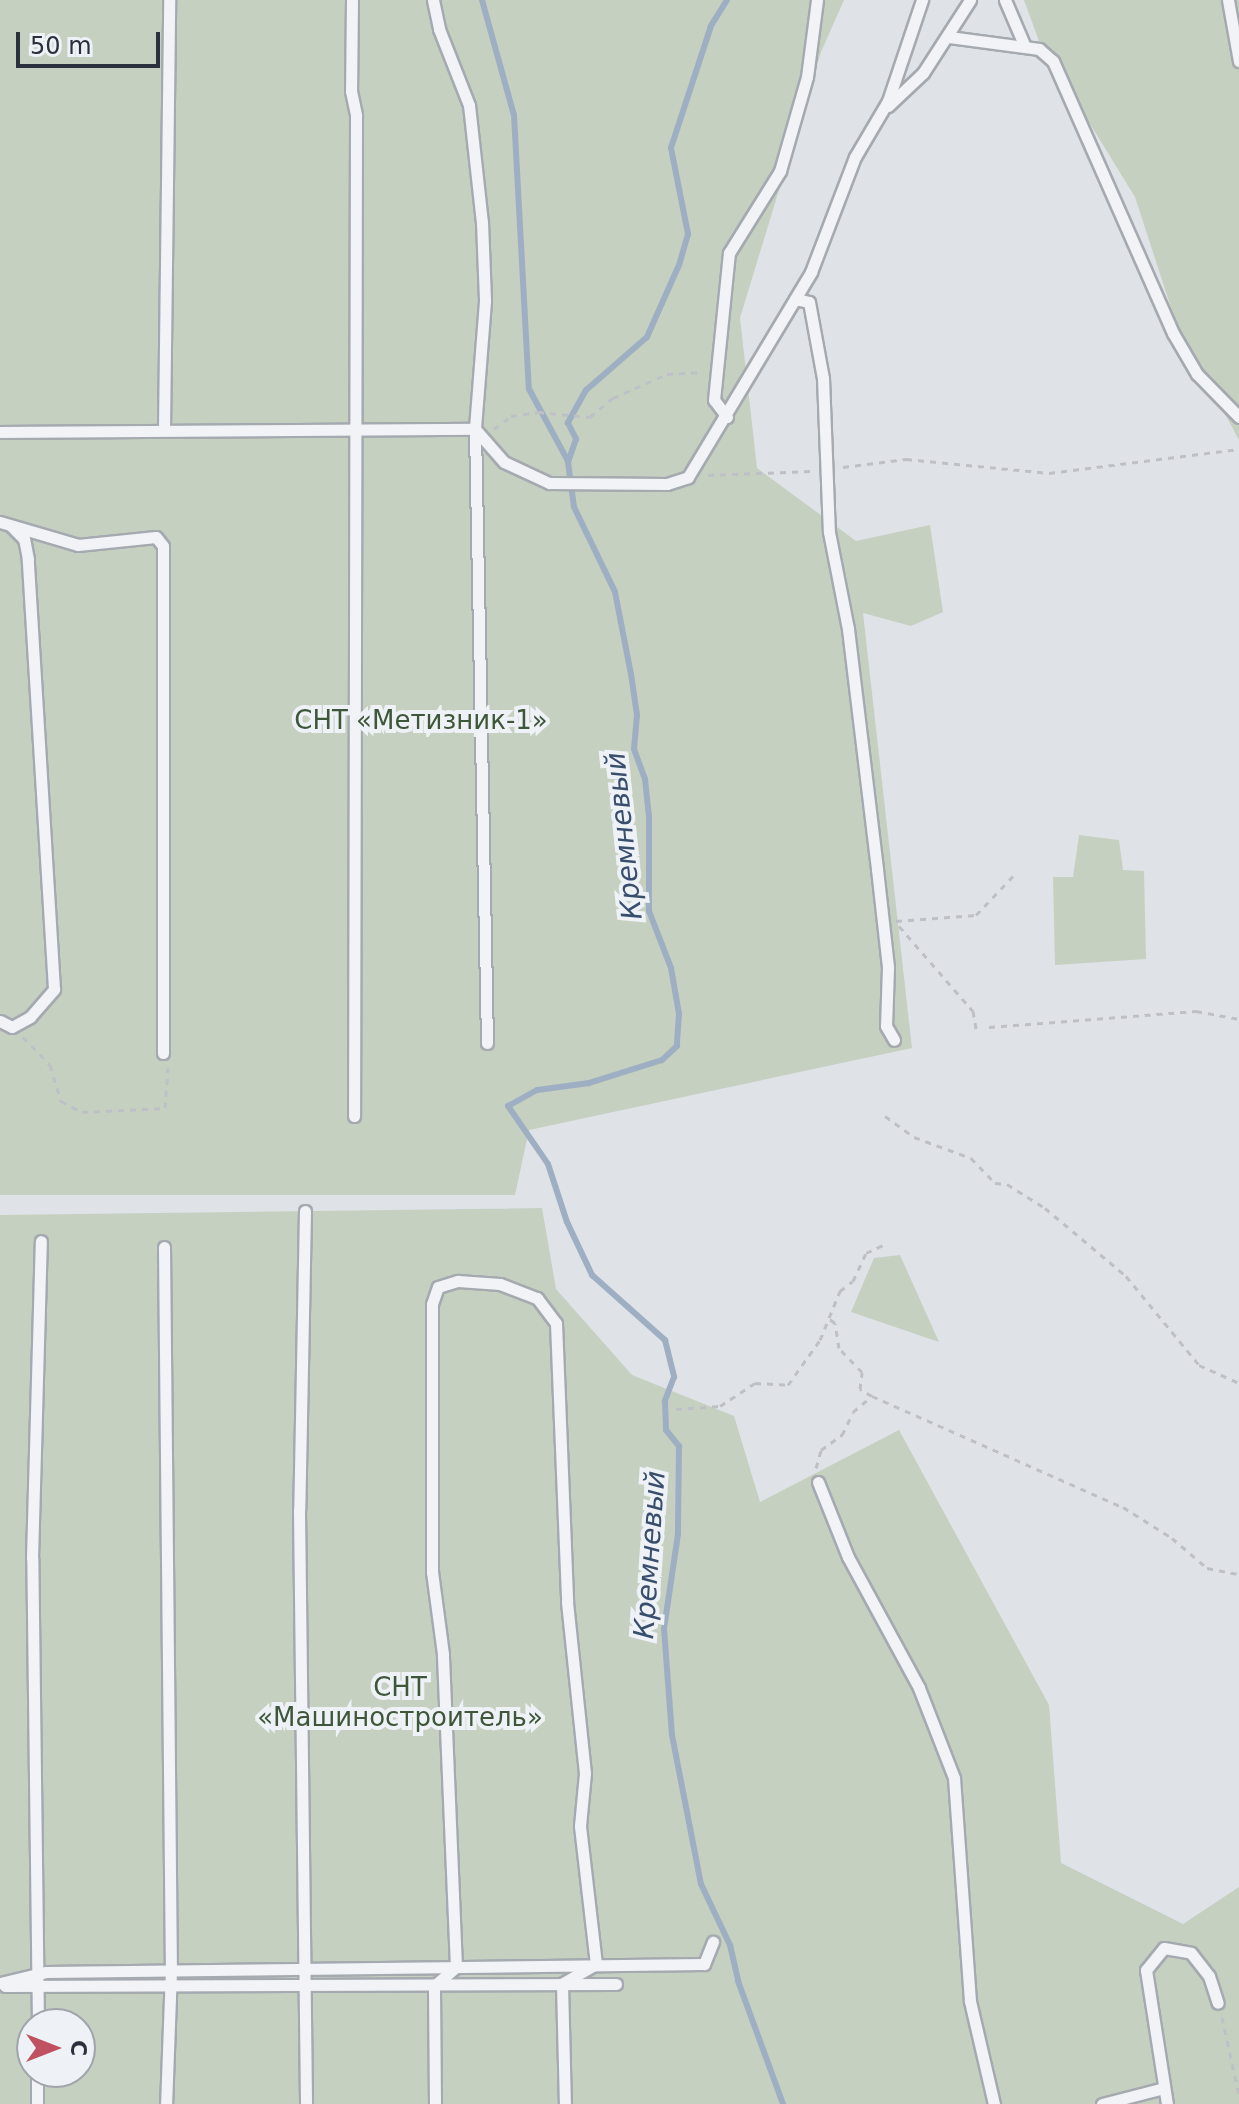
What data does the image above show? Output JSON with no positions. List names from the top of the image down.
{
  "water": ["Кремневый"],
  "parks": ["СНТ «Метизник-1»", "СНТ «Машиностроитель»"],
  "scale_bar": "50 m",
  "north": "right"
}
